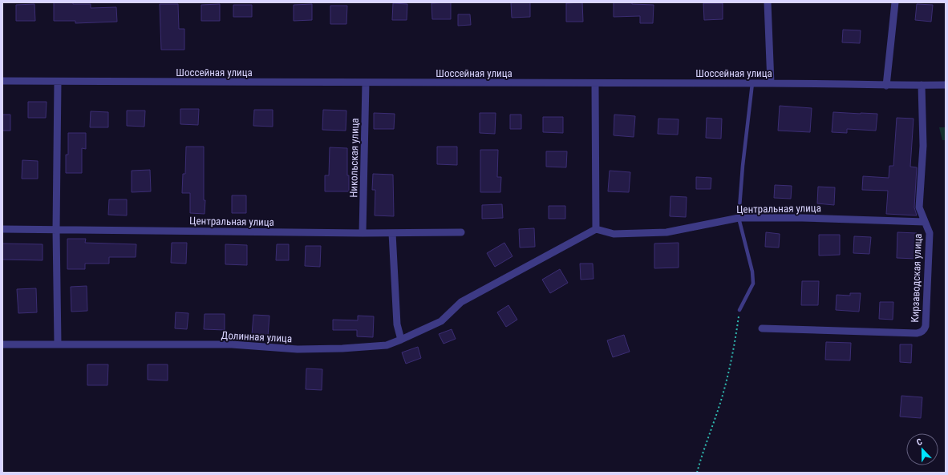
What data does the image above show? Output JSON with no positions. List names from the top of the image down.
{
  "streets": {
    "street": [
      "Шоссейная улица",
      "Никольская улица",
      "Центральная улица",
      "Кирзаводская улица",
      "Долинная улица"
    ]
  },
  "crossings": [
    ["Шоссейная улица", "Никольская улица"],
    ["Шоссейная улица", "Кирзаводская улица"],
    ["Никольская улица", "Центральная улица"],
    ["Центральная улица", "Кирзаводская улица"],
    ["Центральная улица", "Долинная улица"]
  ],
  "north": "top"
}
